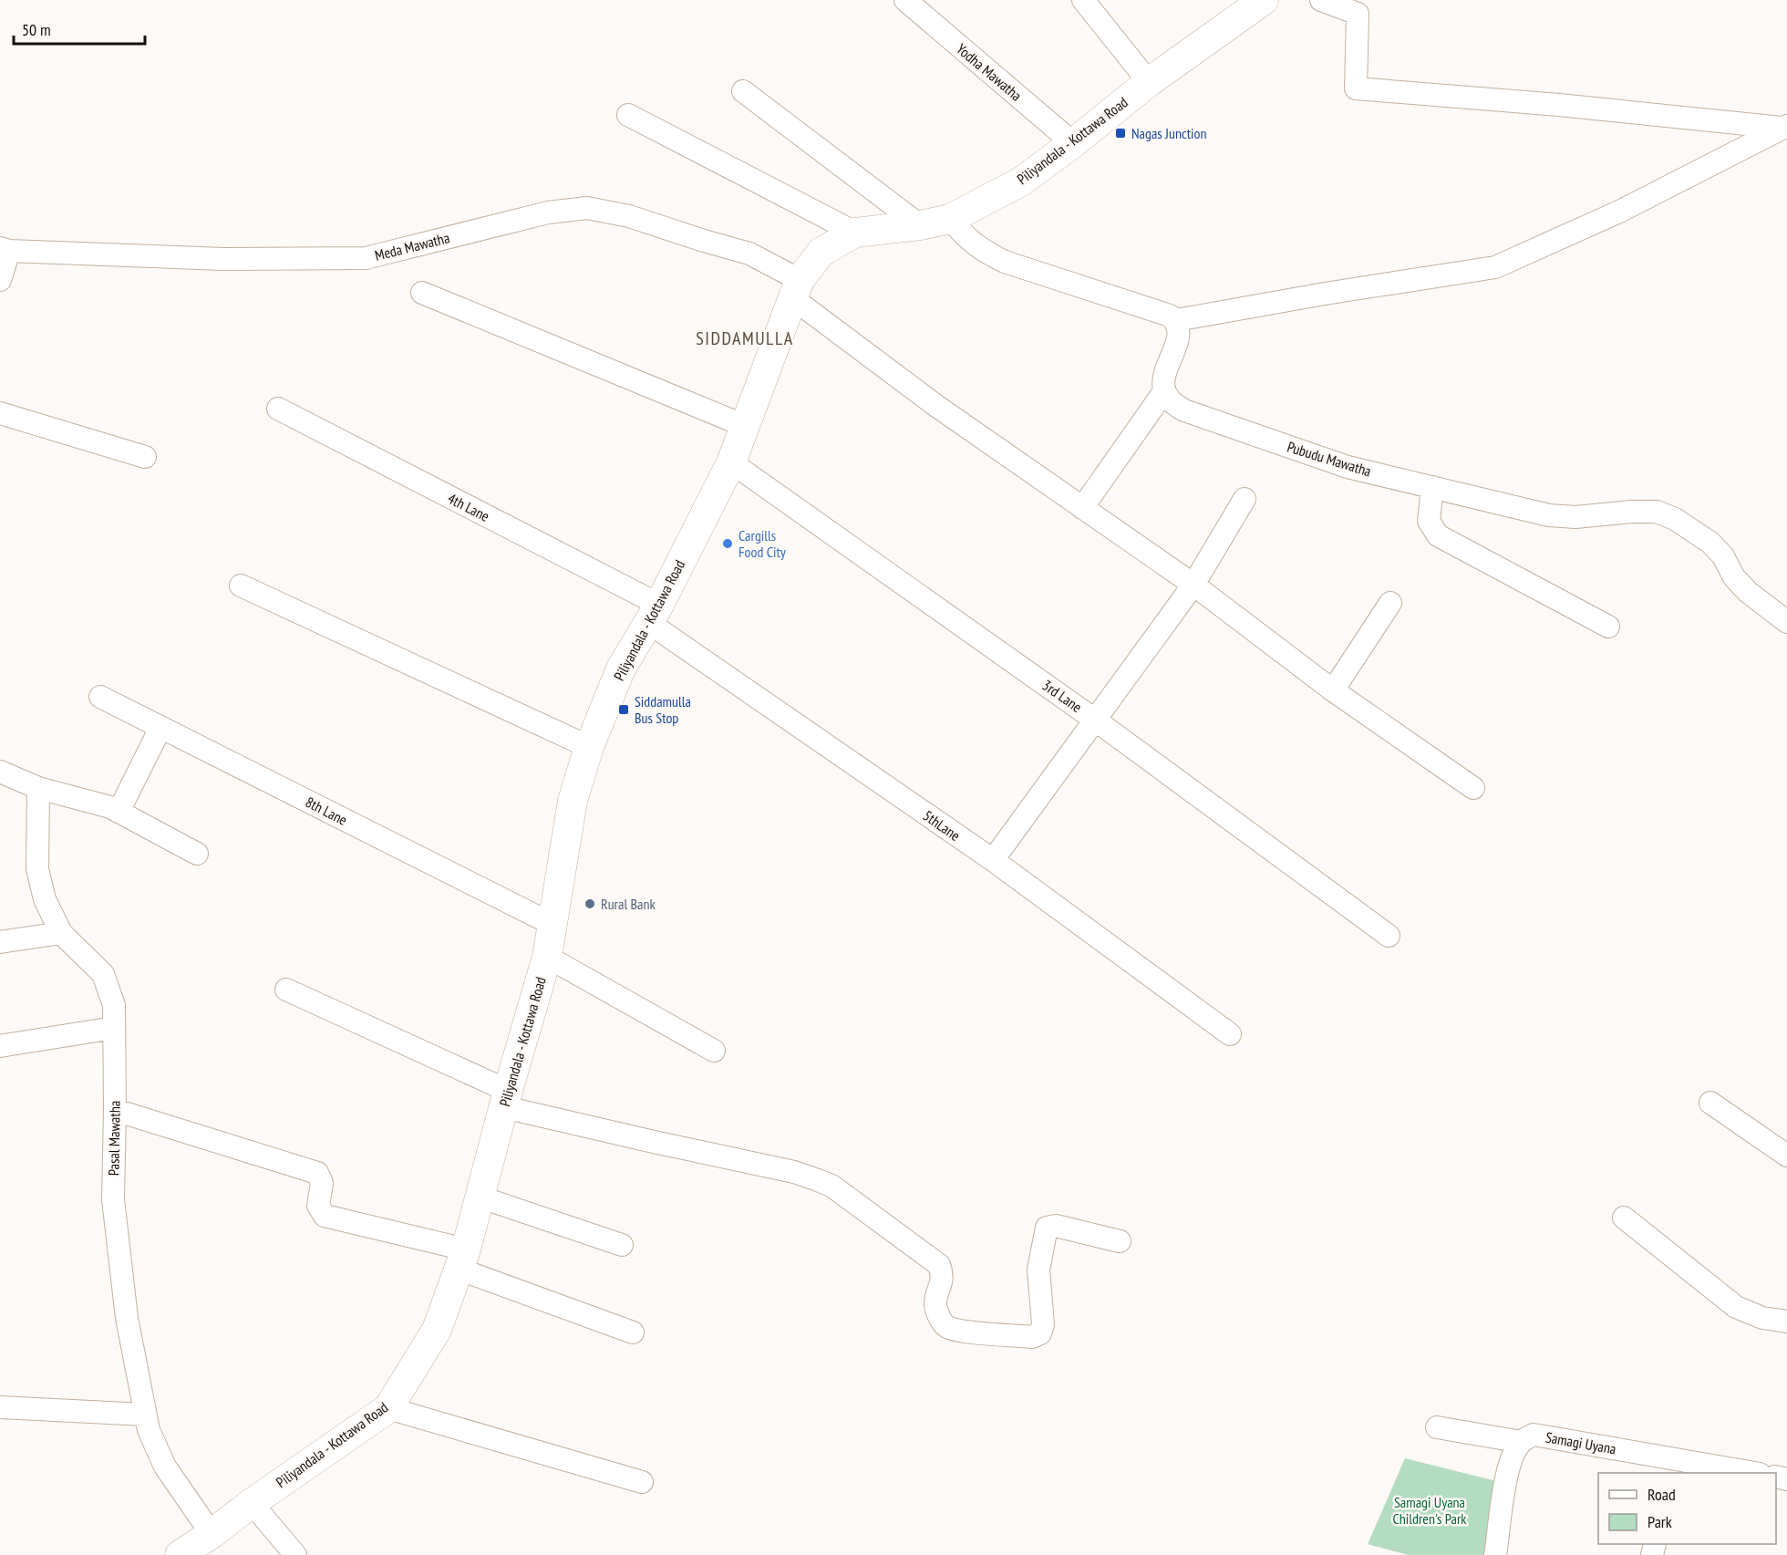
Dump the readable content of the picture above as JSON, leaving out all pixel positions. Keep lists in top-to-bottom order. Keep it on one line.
{"streets":{"main road":["Piliyandala - Kottawa Road"],"street":["Yodha Mawatha","Meda Mawatha","Pubudu Mawatha","4th Lane","3rd Lane","8th Lane","5thLane","Pasal Mawatha","Samagi Uyana"]},"crossings":[["Yodha Mawatha","Piliyandala - Kottawa Road"],["Piliyandala - Kottawa Road","Meda Mawatha"],["Piliyandala - Kottawa Road","4th Lane"],["Piliyandala - Kottawa Road","3rd Lane"],["Piliyandala - Kottawa Road","8th Lane"],["Piliyandala - Kottawa Road","5thLane"],["Piliyandala - Kottawa Road","Pasal Mawatha"],["4th Lane","5thLane"]],"districts":["SIDDAMULLA"],"parks":["Samagi Uyana Children's Park"],"places":{"transit":["Nagas Junction","Siddamulla Bus Stop"],"other":["Cargills Food City","Rural Bank"]},"legend":["Road","Park"],"scale_bar":"50 m"}
